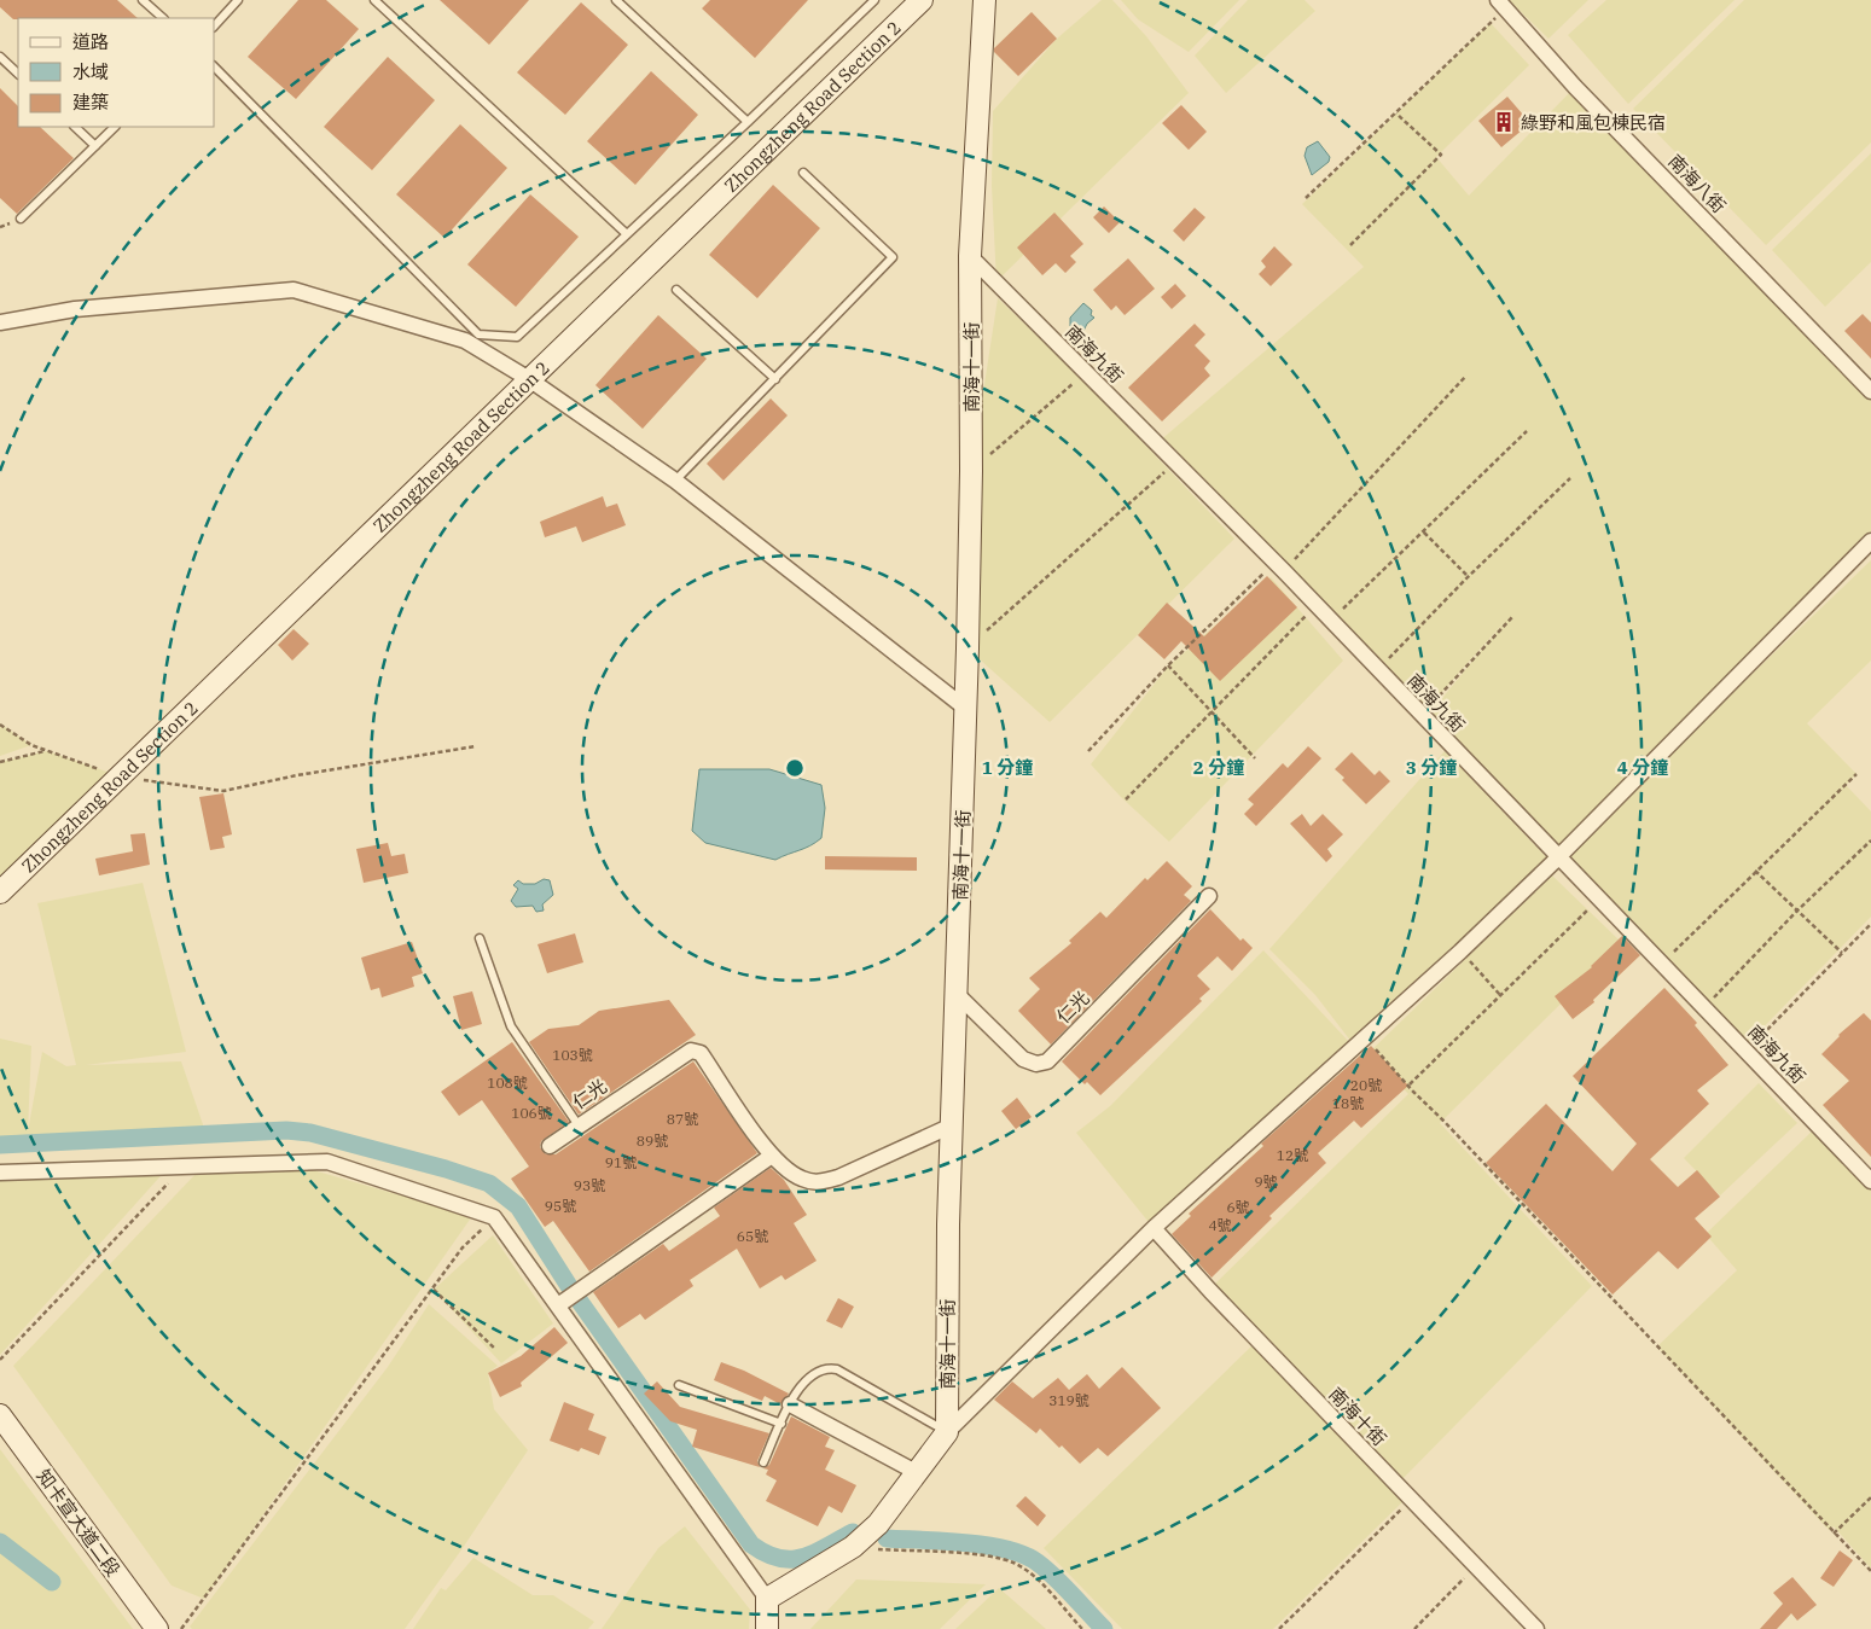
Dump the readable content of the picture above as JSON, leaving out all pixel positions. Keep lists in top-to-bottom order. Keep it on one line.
{"streets":{"street":["Zhongzheng Road Section 2","南海八街","南海九街","南海十一街","仁光","南海十街","知卡宣大道二段"]},"crossings":[["南海九街","南海十一街"],["南海十一街","仁光"]],"places":{"building":["綠野和風包棟民宿"]},"house_numbers":["103號","108號","20號","18號","106號","87號","89號","12號","91號","9號","93號","95號","6號","4號","65號","319號"],"legend":["道路","水域","建築"],"rings":["1 分鐘","2 分鐘","3 分鐘","4 分鐘"]}
